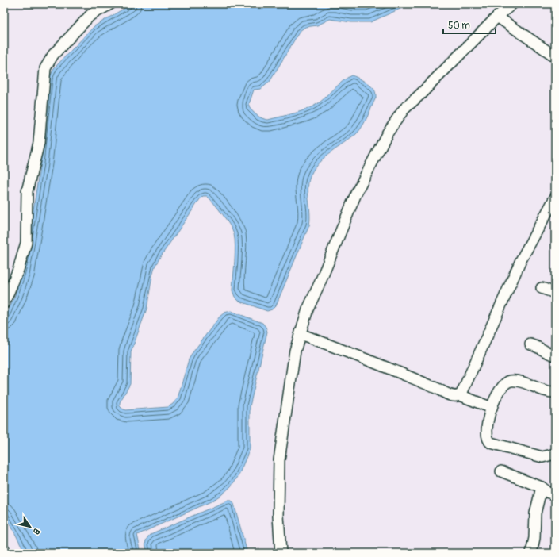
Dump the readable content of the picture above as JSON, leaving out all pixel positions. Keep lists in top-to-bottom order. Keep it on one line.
{"scale_bar":"50 m","north":"bottom right"}
